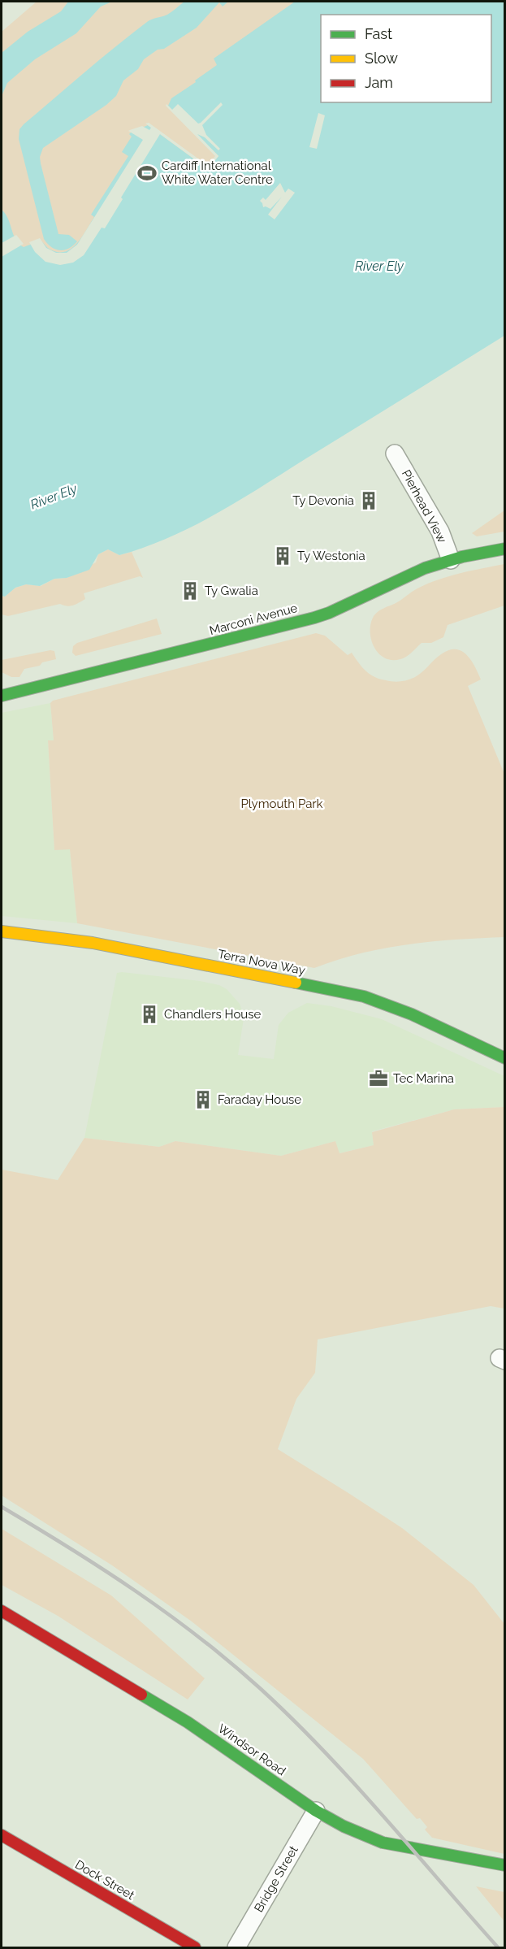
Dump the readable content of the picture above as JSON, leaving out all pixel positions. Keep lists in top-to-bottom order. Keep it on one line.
{"streets":{"street":["Pierhead View","Marconi Avenue","Terra Nova Way","Windsor Road","Bridge Street","Dock Street"]},"crossings":[["Pierhead View","Marconi Avenue"],["Windsor Road","Bridge Street"]],"water":["River Ely"],"parks":["Plymouth Park"],"places":{"sports":["Cardiff International White Water Centre"],"building":["Ty Devonia","Ty Westonia","Ty Gwalia","Chandlers House","Faraday House"],"office":["Tec Marina"]},"legend":["Fast","Slow","Jam"]}
